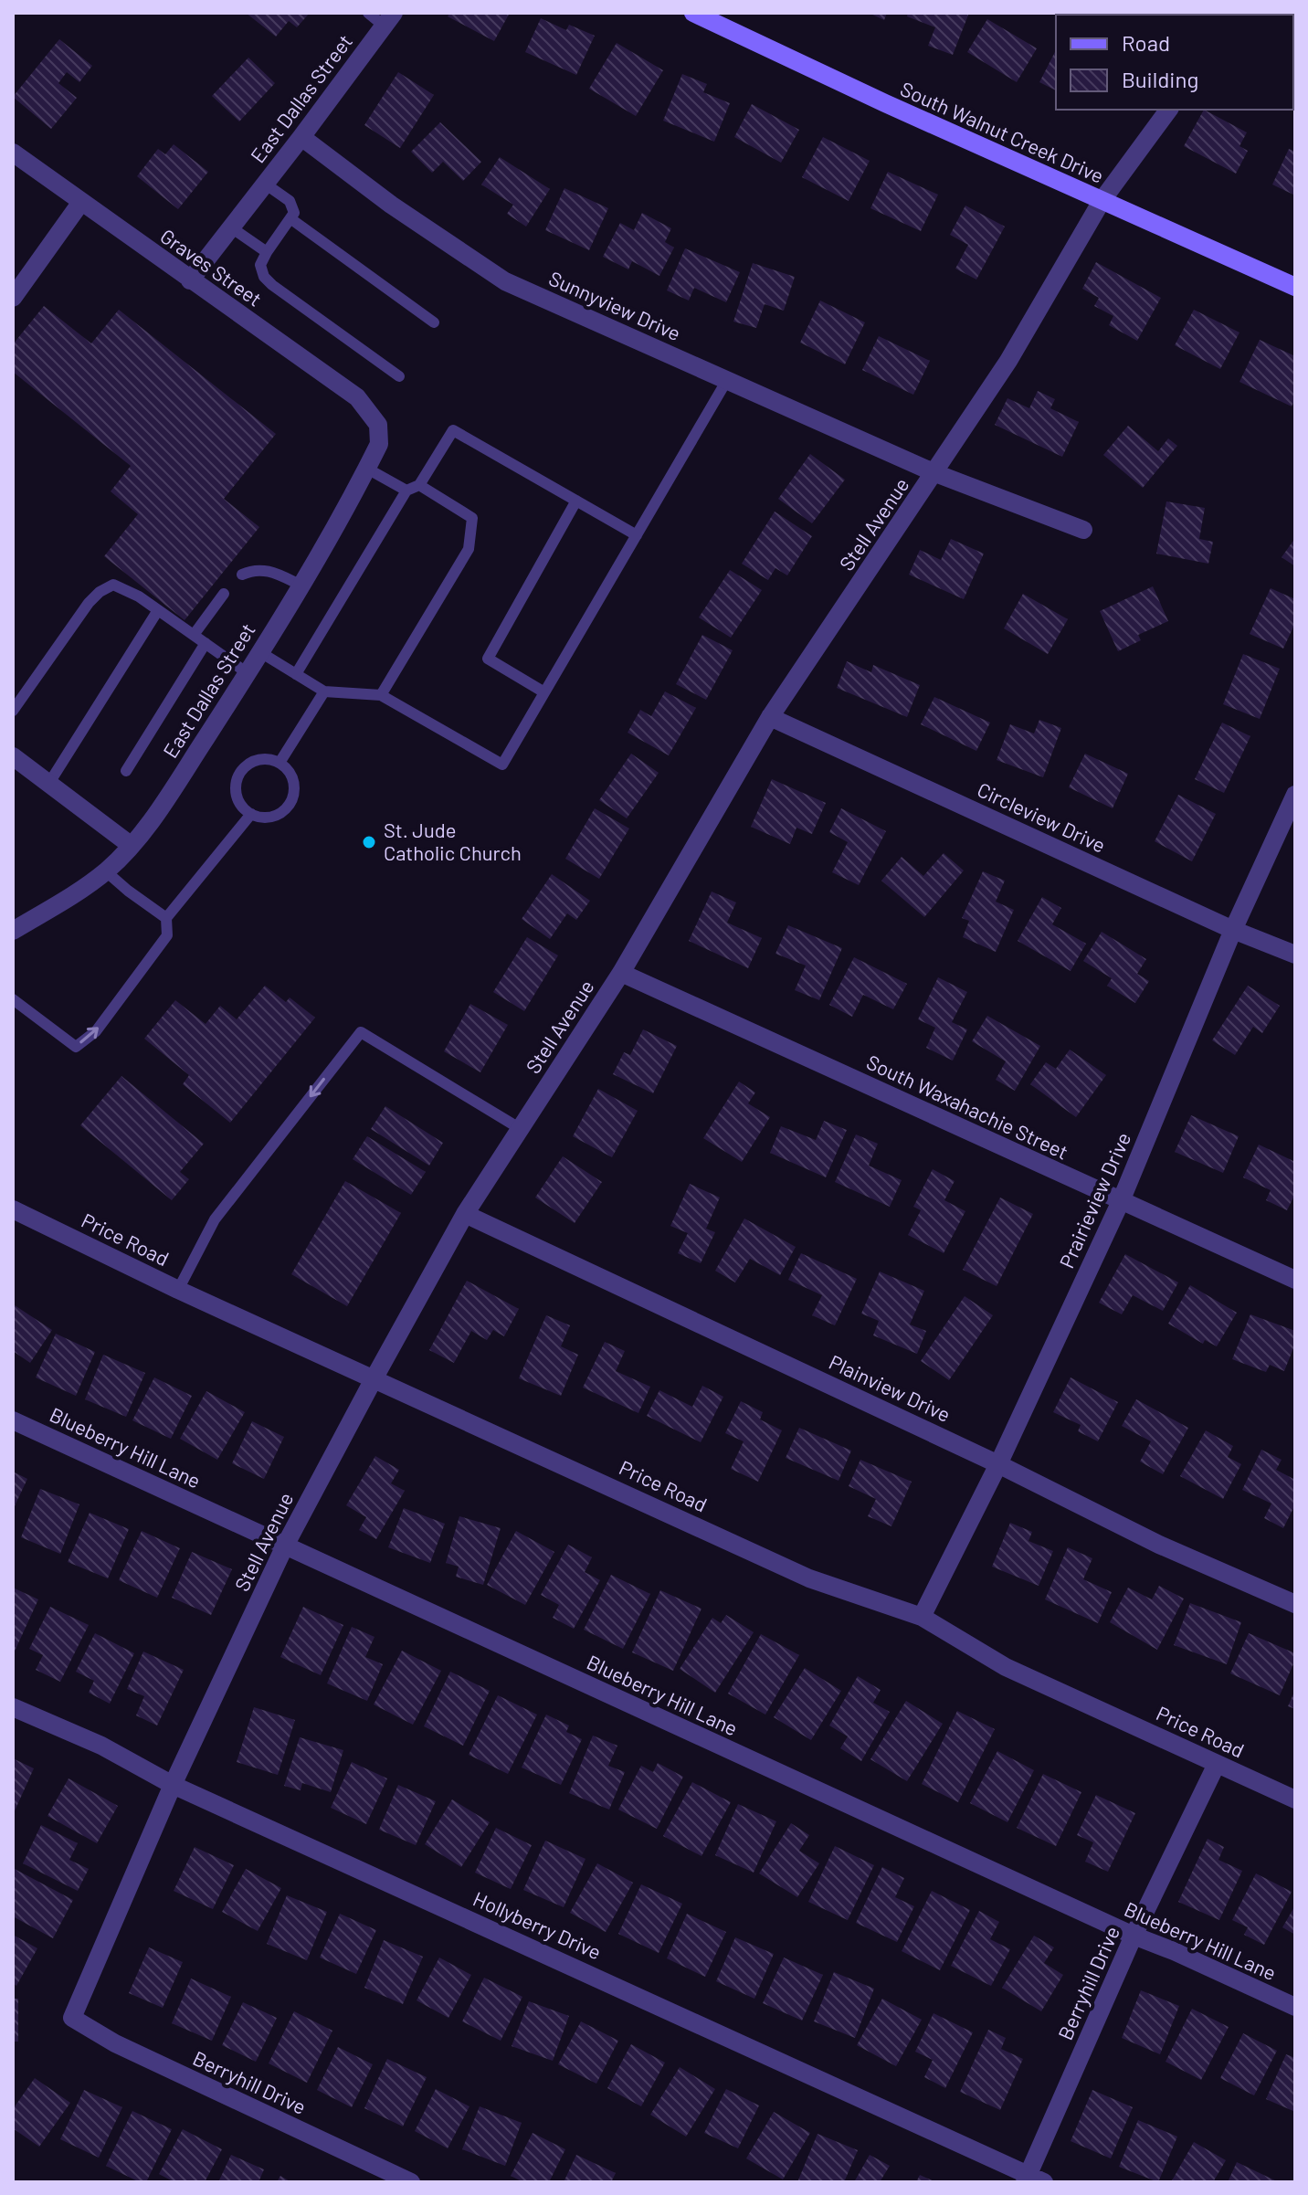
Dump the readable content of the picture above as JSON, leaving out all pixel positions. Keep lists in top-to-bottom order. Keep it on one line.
{"streets":{"street":["East Dallas Street","South Walnut Creek Drive","Graves Street","Sunnyview Drive","Stell Avenue","Circleview Drive","South Waxahachie Street","Prairieview Drive","Price Road","Plainview Drive","Blueberry Hill Lane","Hollyberry Drive","Berryhill Drive"]},"crossings":[["East Dallas Street","Graves Street"],["East Dallas Street","Sunnyview Drive"],["South Walnut Creek Drive","Stell Avenue"],["Sunnyview Drive","Stell Avenue"],["Stell Avenue","Circleview Drive"],["Stell Avenue","South Waxahachie Street"],["Stell Avenue","Price Road"],["Stell Avenue","Plainview Drive"],["Stell Avenue","Blueberry Hill Lane"],["Stell Avenue","Hollyberry Drive"],["Stell Avenue","Berryhill Drive"],["Circleview Drive","Prairieview Drive"],["South Waxahachie Street","Prairieview Drive"],["Prairieview Drive","Price Road"],["Prairieview Drive","Plainview Drive"],["Price Road","Berryhill Drive"],["Blueberry Hill Lane","Berryhill Drive"],["Hollyberry Drive","Berryhill Drive"]],"places":["St. Jude Catholic Church"],"legend":["Road","Building"]}
